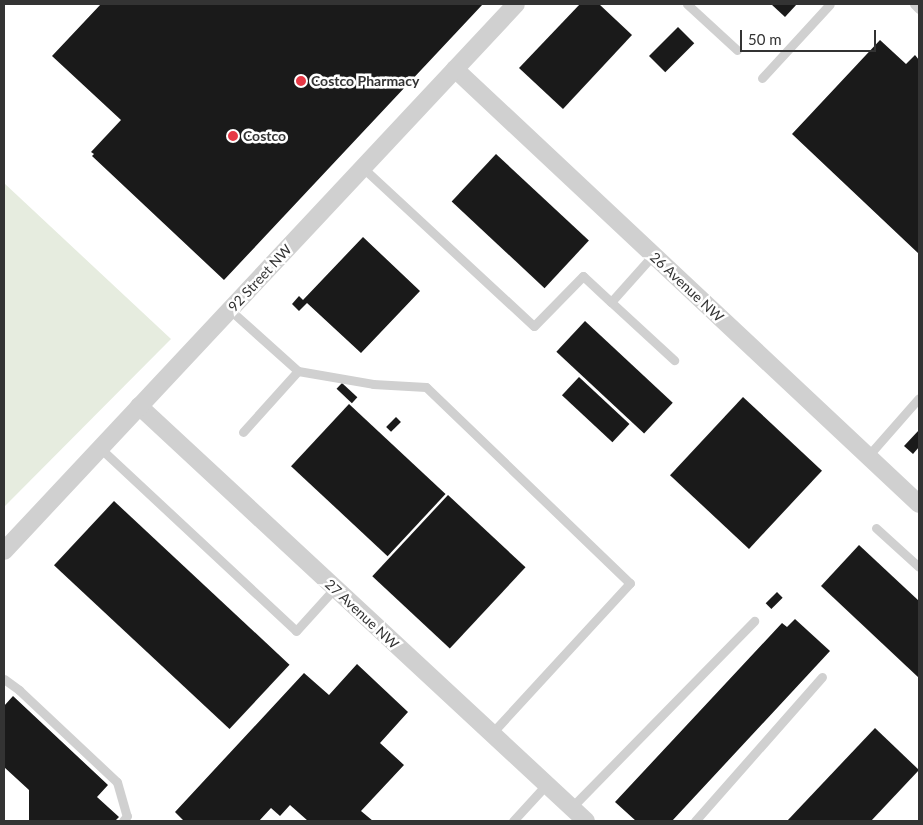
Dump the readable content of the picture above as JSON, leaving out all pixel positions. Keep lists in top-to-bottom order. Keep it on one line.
{"streets":{"street":["92 Street NW","26 Avenue NW","27 Avenue NW"]},"crossings":[["92 Street NW","26 Avenue NW"],["92 Street NW","27 Avenue NW"]],"places":["Costco Pharmacy","Costco"],"scale_bar":"50 m"}
